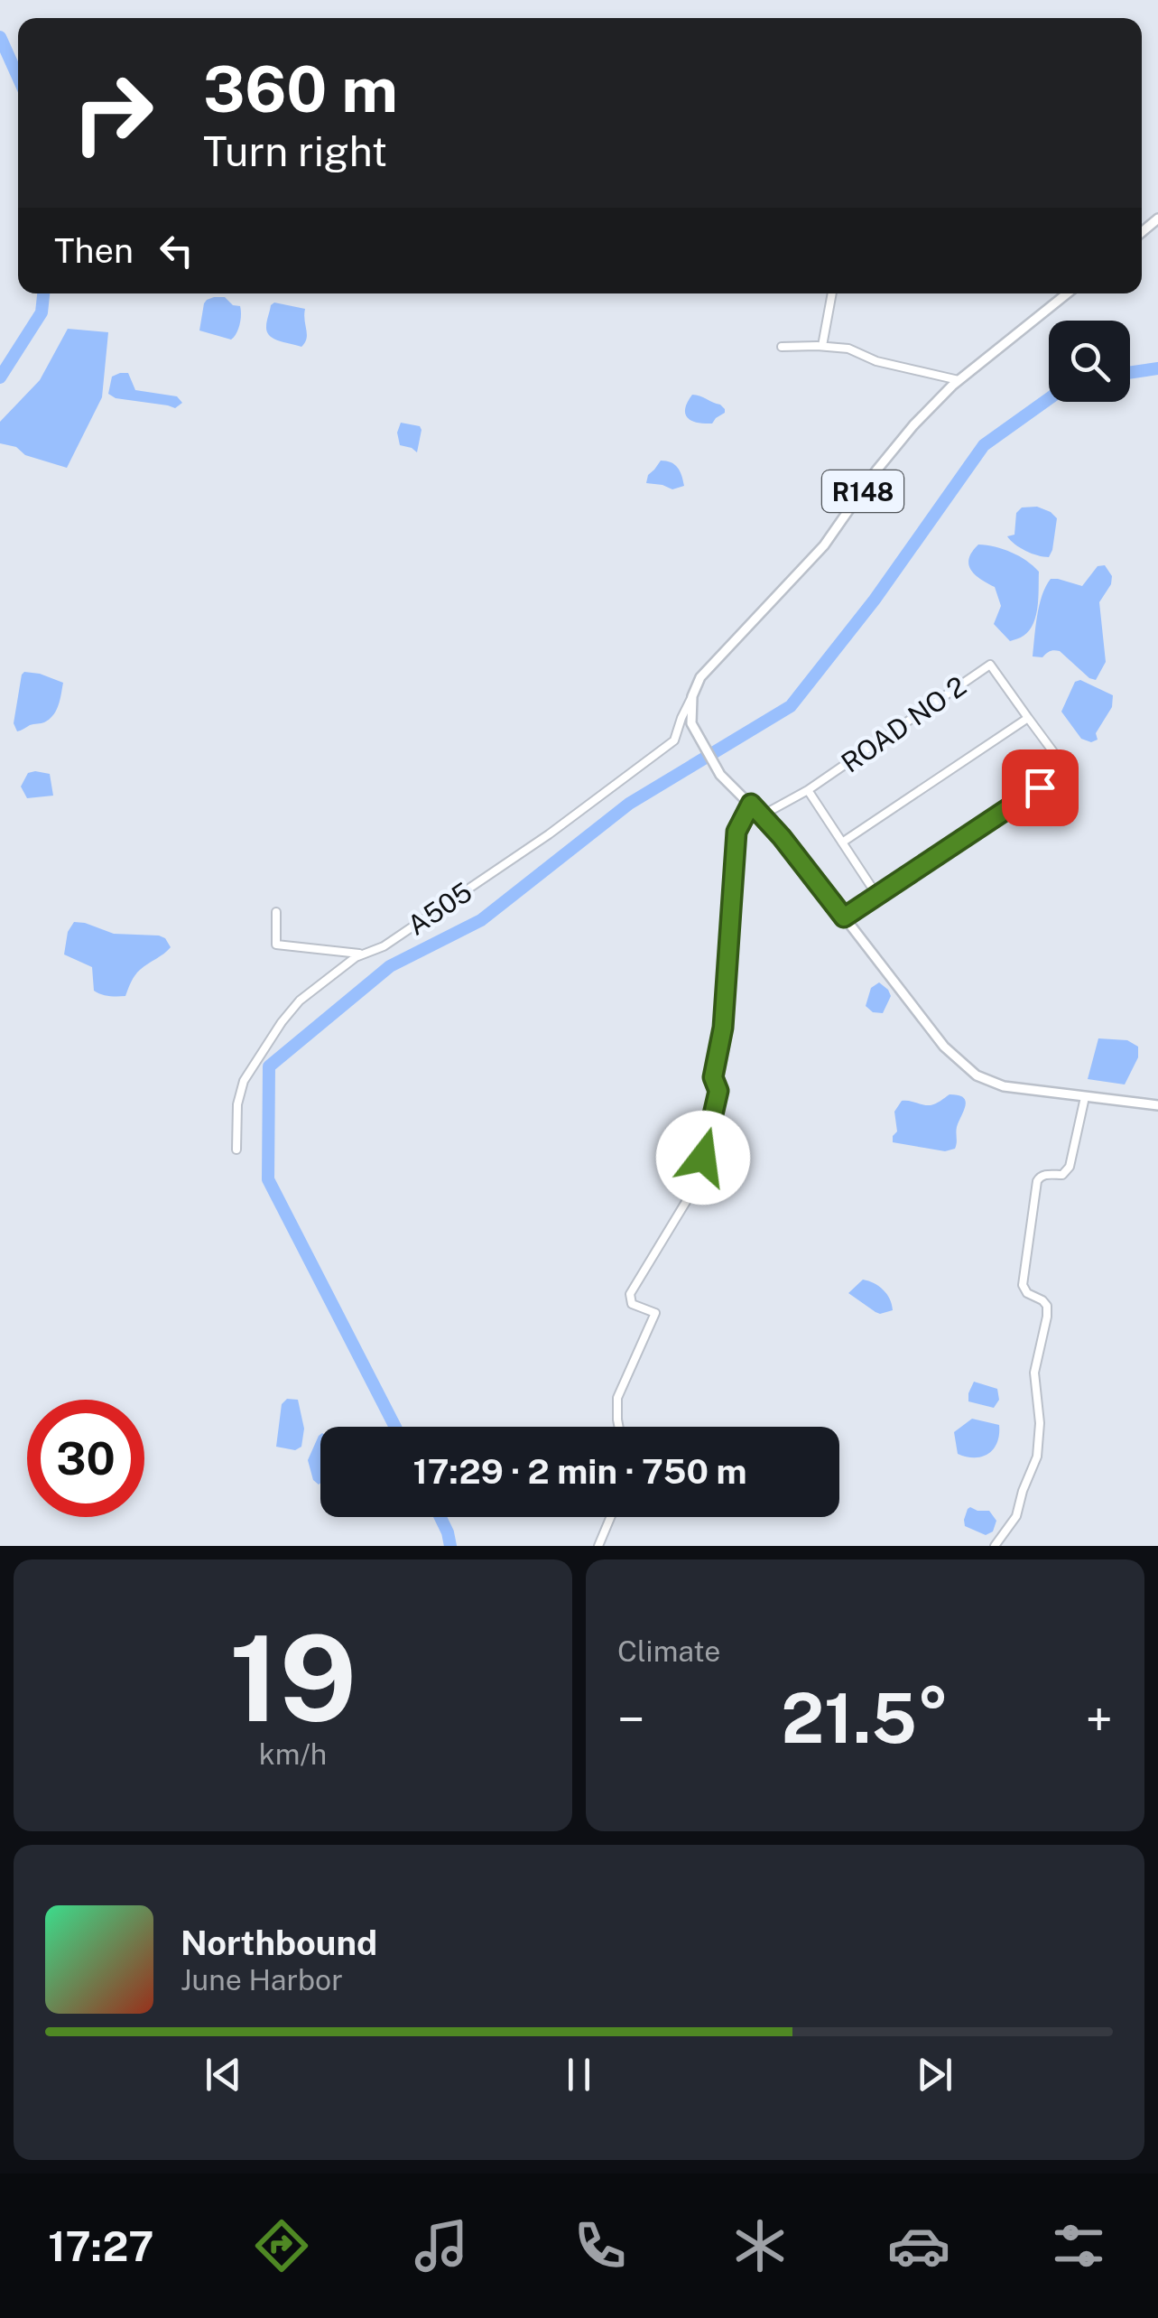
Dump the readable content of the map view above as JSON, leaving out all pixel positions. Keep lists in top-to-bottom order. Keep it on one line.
{"streets":{"main road":["R148"],"street":["ROAD NO 2","A505"]},"crossings":[["R148","A505"]],"page":{"turn":["360 m","Turn right"],"then":"Then","limit":"30","trip":"17:29 · 2 min · 750 m","tile":[["19","km/h"],"Climate"],"heat":["−","21.5°","+"],"song":["Northbound","June Harbor"],"tabs":"17:27"}}
